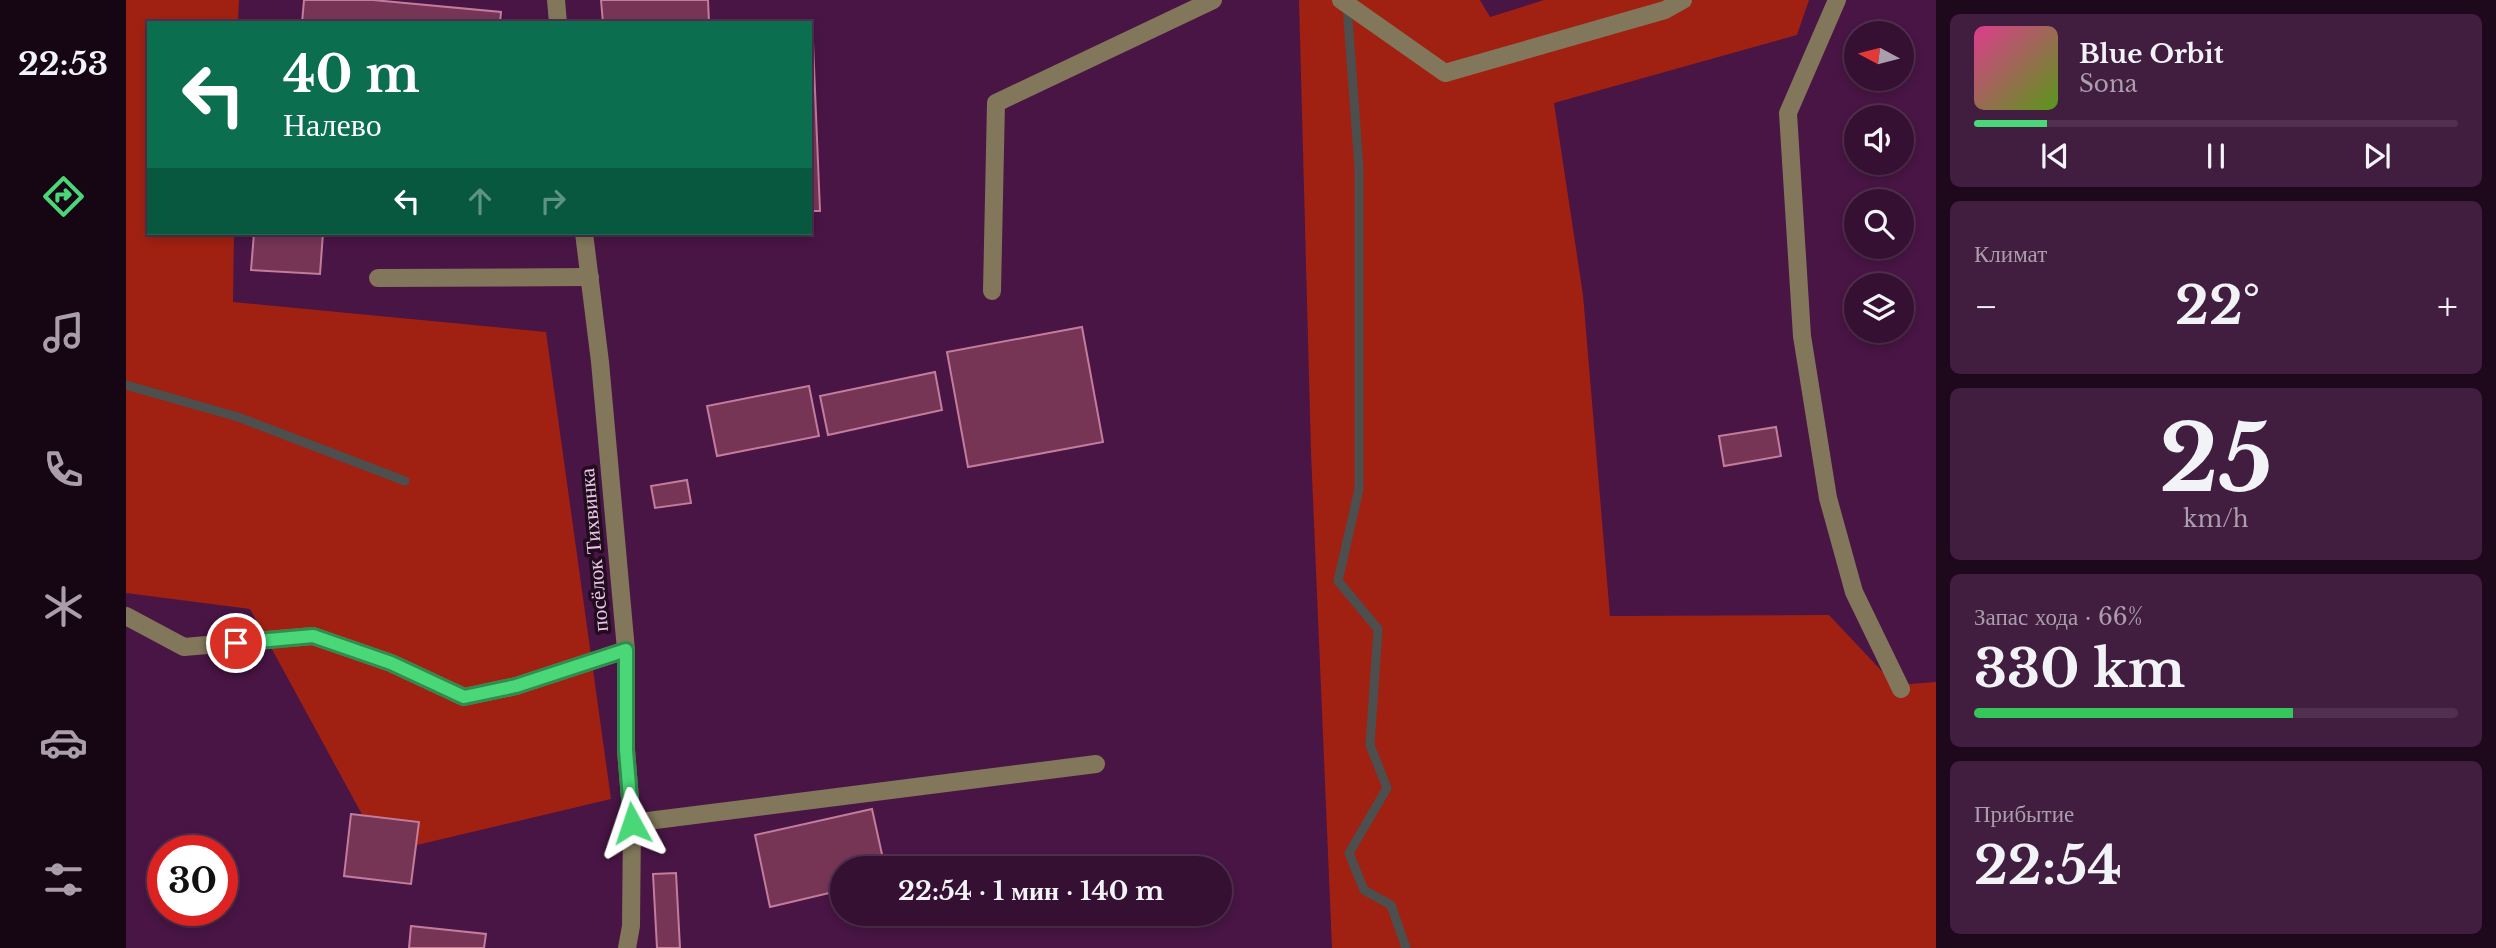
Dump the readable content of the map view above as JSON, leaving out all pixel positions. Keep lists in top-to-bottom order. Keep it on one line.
{"streets":{"street":["посёлок Тихвинка"]},"north":"left","page":{"tabs":"22:53","turn":["40 m","Налево"],"song":["Blue Orbit","Sona"],"tile":["Климат",["25","km/h"],["Запас хода · 66%","330 km"],["Прибытие","22:54"]],"heat":["−","22°","+"],"limit":"30","trip":"22:54 · 1 мин · 140 m"}}
